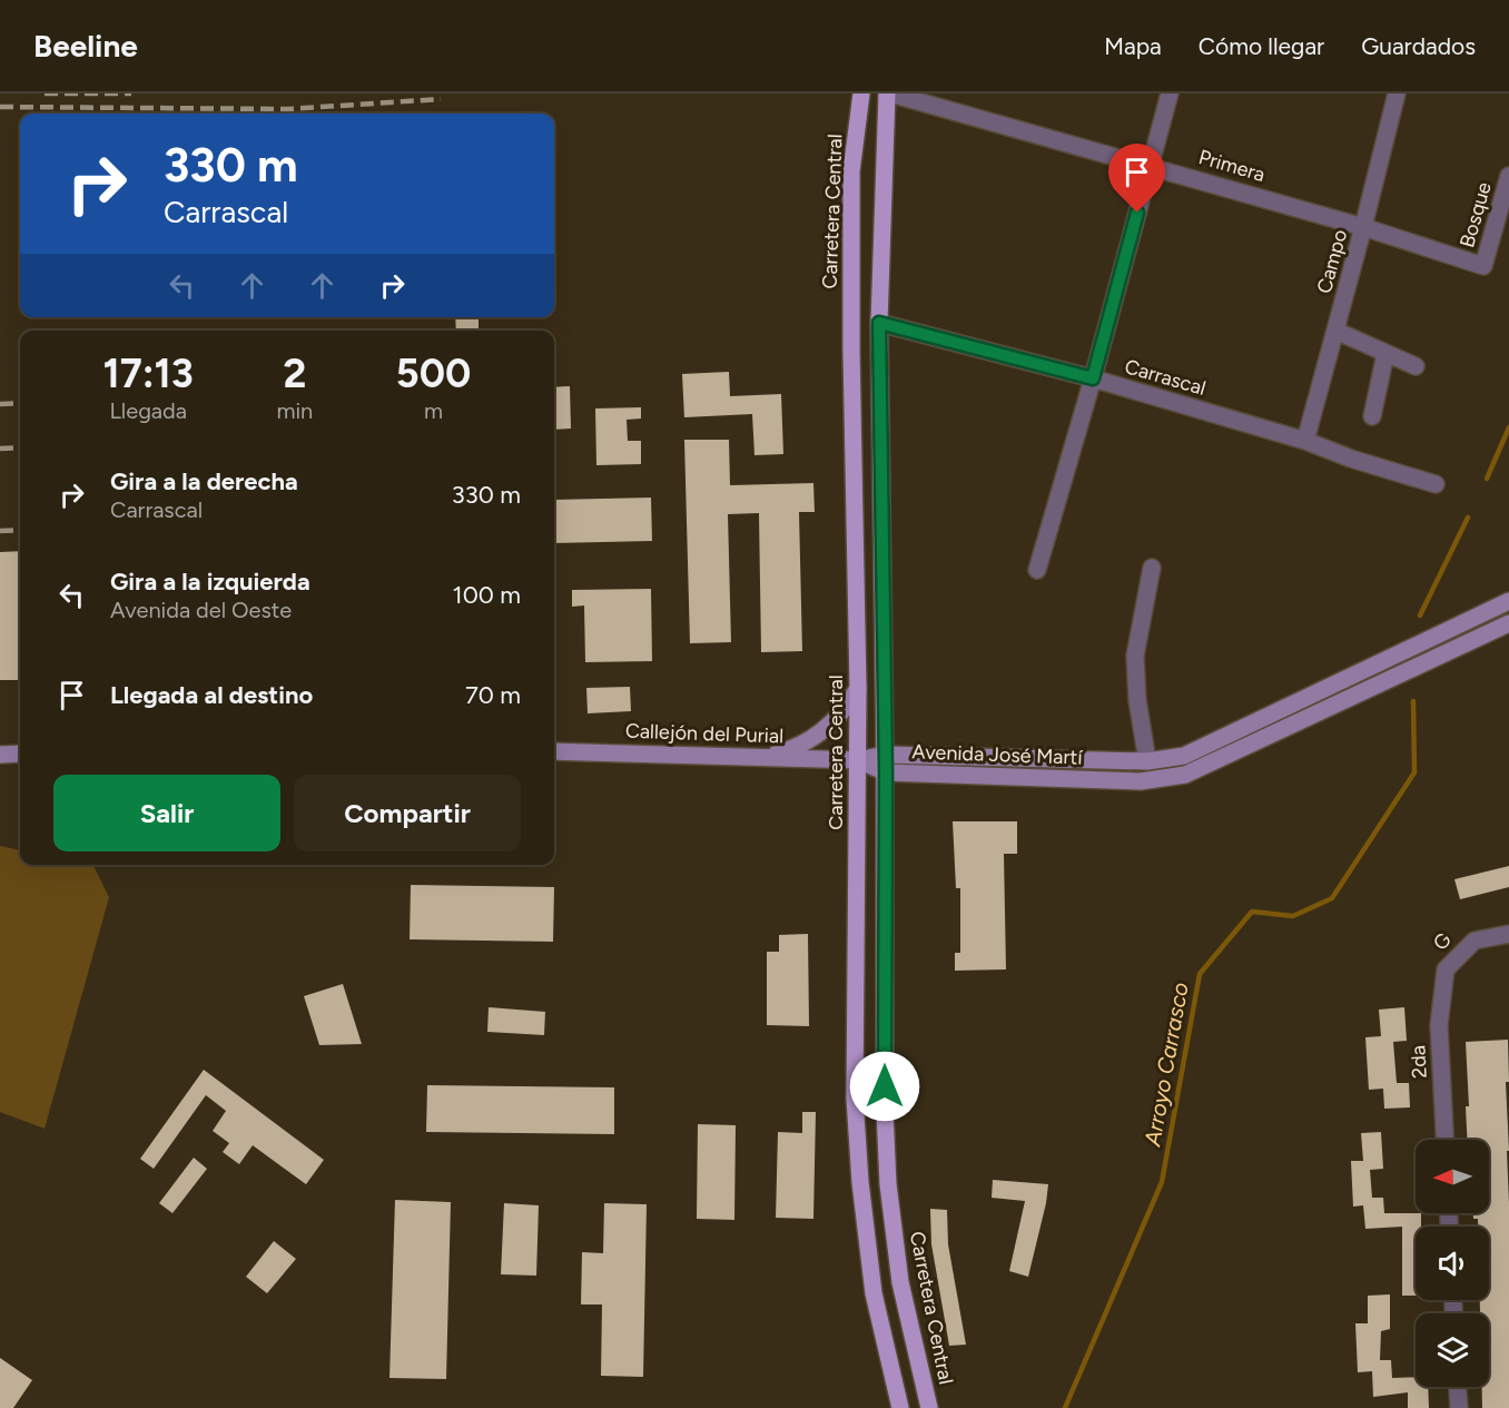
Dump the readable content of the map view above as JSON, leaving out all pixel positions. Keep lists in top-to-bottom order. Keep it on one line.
{"streets":{"main road":["Carretera Central","Callejón del Purial","Avenida José Martí"],"street":["Primera","Bosque","Campo","Carrascal","G","2da"]},"crossings":[["Primera","Carretera Central"],["Primera","Bosque"],["Primera","Campo"],["Carretera Central","Carrascal"],["Carretera Central","Callejón del Purial"],["Carretera Central","Avenida José Martí"],["Campo","Carrascal"],["Callejón del Purial","Avenida José Martí"],["G","2da"]],"water":["Arroyo Carrasco"],"north":"left","page":{"header":"Beeline","nav":["Mapa","Cómo llegar","Guardados"],"turn":["330 m","Carrascal"],"eta":["17:13","Llegada","2","min","500","m"],"list":[{"name":"Gira a la derecha","note":"Carrascal","value":"330 m"},{"name":"Gira a la izquierda","note":"Avenida del Oeste","value":"100 m"},{"name":"Llegada al destino","value":"70 m"}],"buttons":["Salir","Compartir"]}}
